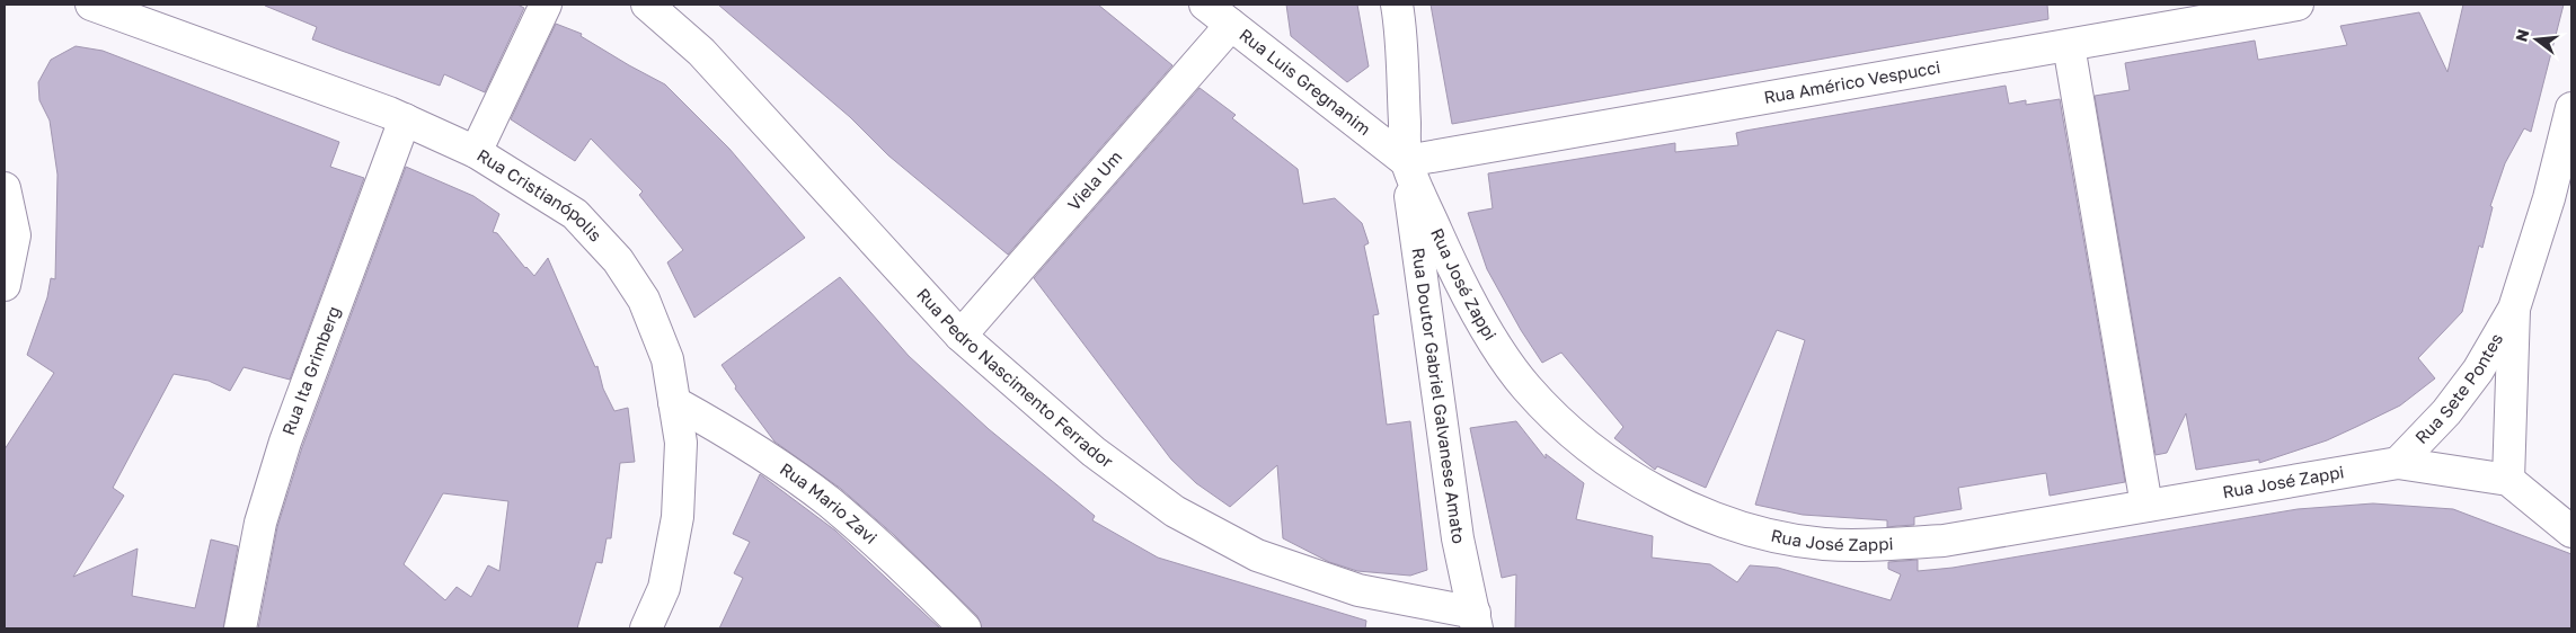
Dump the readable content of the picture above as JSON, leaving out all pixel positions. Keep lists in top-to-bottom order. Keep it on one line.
{"streets":{"street":["Rua Luis Gregnanim","Rua Américo Vespucci","Viela Um","Rua Cristianópolis","Rua José Zappi","Rua Ita Grimberg","Rua Pedro Nascimento Ferrador","Rua Sete Pontes","Rua Doutor Gabriel Galvanese Amato","Rua Mario Zavi"]},"crossings":[["Rua Luis Gregnanim","Rua Américo Vespucci"],["Rua Luis Gregnanim","Viela Um"],["Rua Luis Gregnanim","Rua José Zappi"],["Rua Luis Gregnanim","Rua Doutor Gabriel Galvanese Amato"],["Rua Américo Vespucci","Rua José Zappi"],["Rua Américo Vespucci","Rua Doutor Gabriel Galvanese Amato"],["Viela Um","Rua Pedro Nascimento Ferrador"],["Rua Cristianópolis","Rua Ita Grimberg"],["Rua Cristianópolis","Rua Mario Zavi"],["Rua José Zappi","Rua Sete Pontes"],["Rua José Zappi","Rua Doutor Gabriel Galvanese Amato"],["Rua Pedro Nascimento Ferrador","Rua Doutor Gabriel Galvanese Amato"]],"north":"left"}
